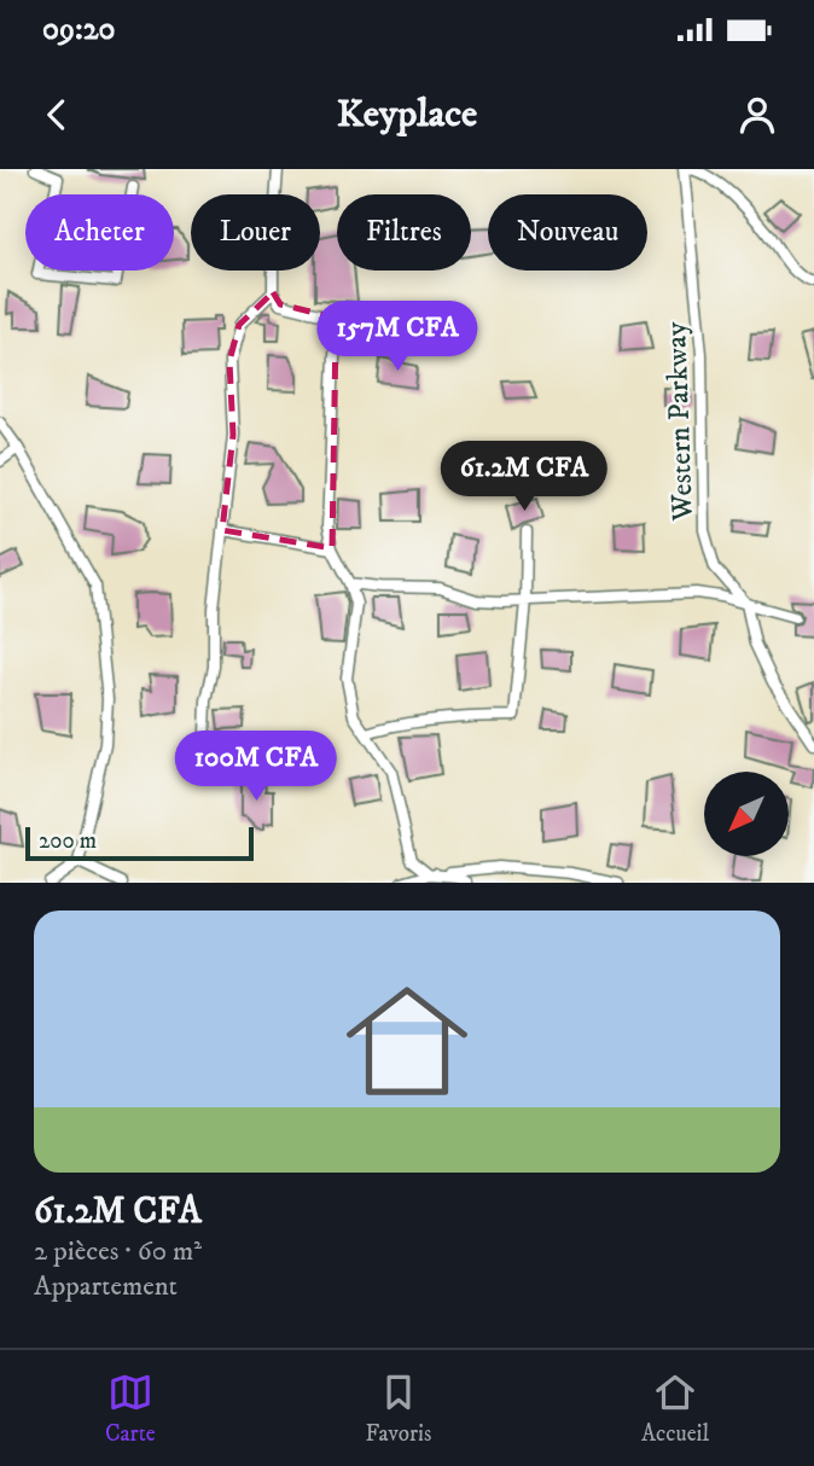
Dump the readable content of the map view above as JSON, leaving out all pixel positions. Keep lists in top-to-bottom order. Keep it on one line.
{"streets":{"street":["Western Parkway"]},"scale_bar":"200 m","north":"bottom left","page":{"status":"09:20","header":"Keyplace","chip":["Acheter","Louer","Filtres","Nouveau"],"price":["157M CFA","61.2M CFA","100M CFA"],"scale":"200 m","list":[{"name":"61.2M CFA","note":"2 pièces · 60 m² · Appartement"}],"tabs":["Carte","Favoris","Accueil"]}}
